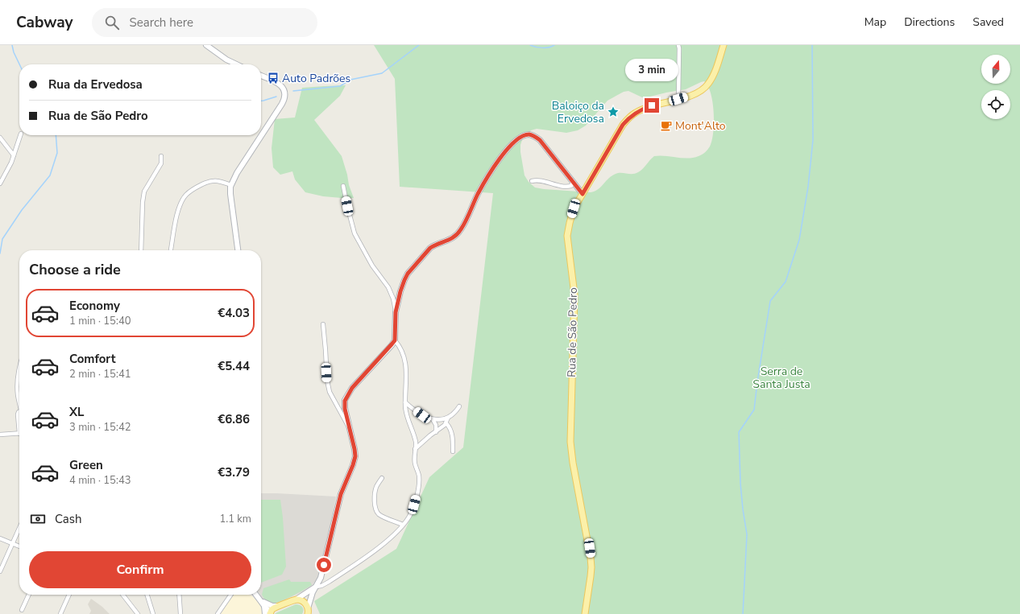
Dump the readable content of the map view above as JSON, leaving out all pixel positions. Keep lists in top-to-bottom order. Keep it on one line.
{"streets":{"main road":["Rua de São Pedro"]},"parks":["Serra de Santa Justa"],"places":{"bus stop":["Auto Padrões"],"place":["Baloiço da Ervedosa"],"cafe":["Mont'Alto"]},"north":"top","page":{"header":"Cabway","search":"Search here","nav":["Map","Directions","Saved"],"bubble":"3 min","banner":["Rua da Ervedosa","Rua de São Pedro"],"heading":"Choose a ride","list":[{"name":"Economy","note":"1 min · 15:40","value":"€4.03"},{"name":"Comfort","note":"2 min · 15:41","value":"€5.44"},{"name":"XL","note":"3 min · 15:42","value":"€6.86"},{"name":"Green","note":"4 min · 15:43","value":"€3.79"}],"pay":["Cash","1.1 km"],"buttons":"Confirm"}}
